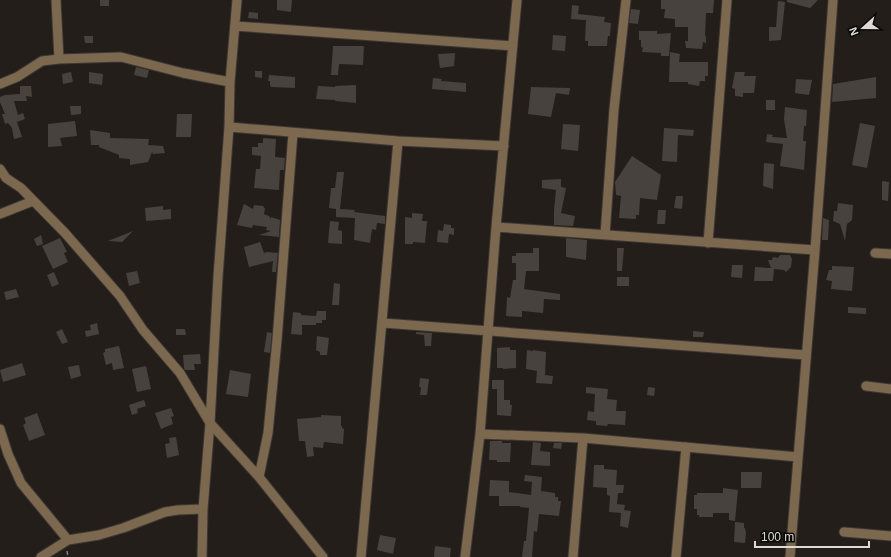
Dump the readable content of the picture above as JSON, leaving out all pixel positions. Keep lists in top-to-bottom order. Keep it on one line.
{"scale_bar":"100 m","north":"left"}
